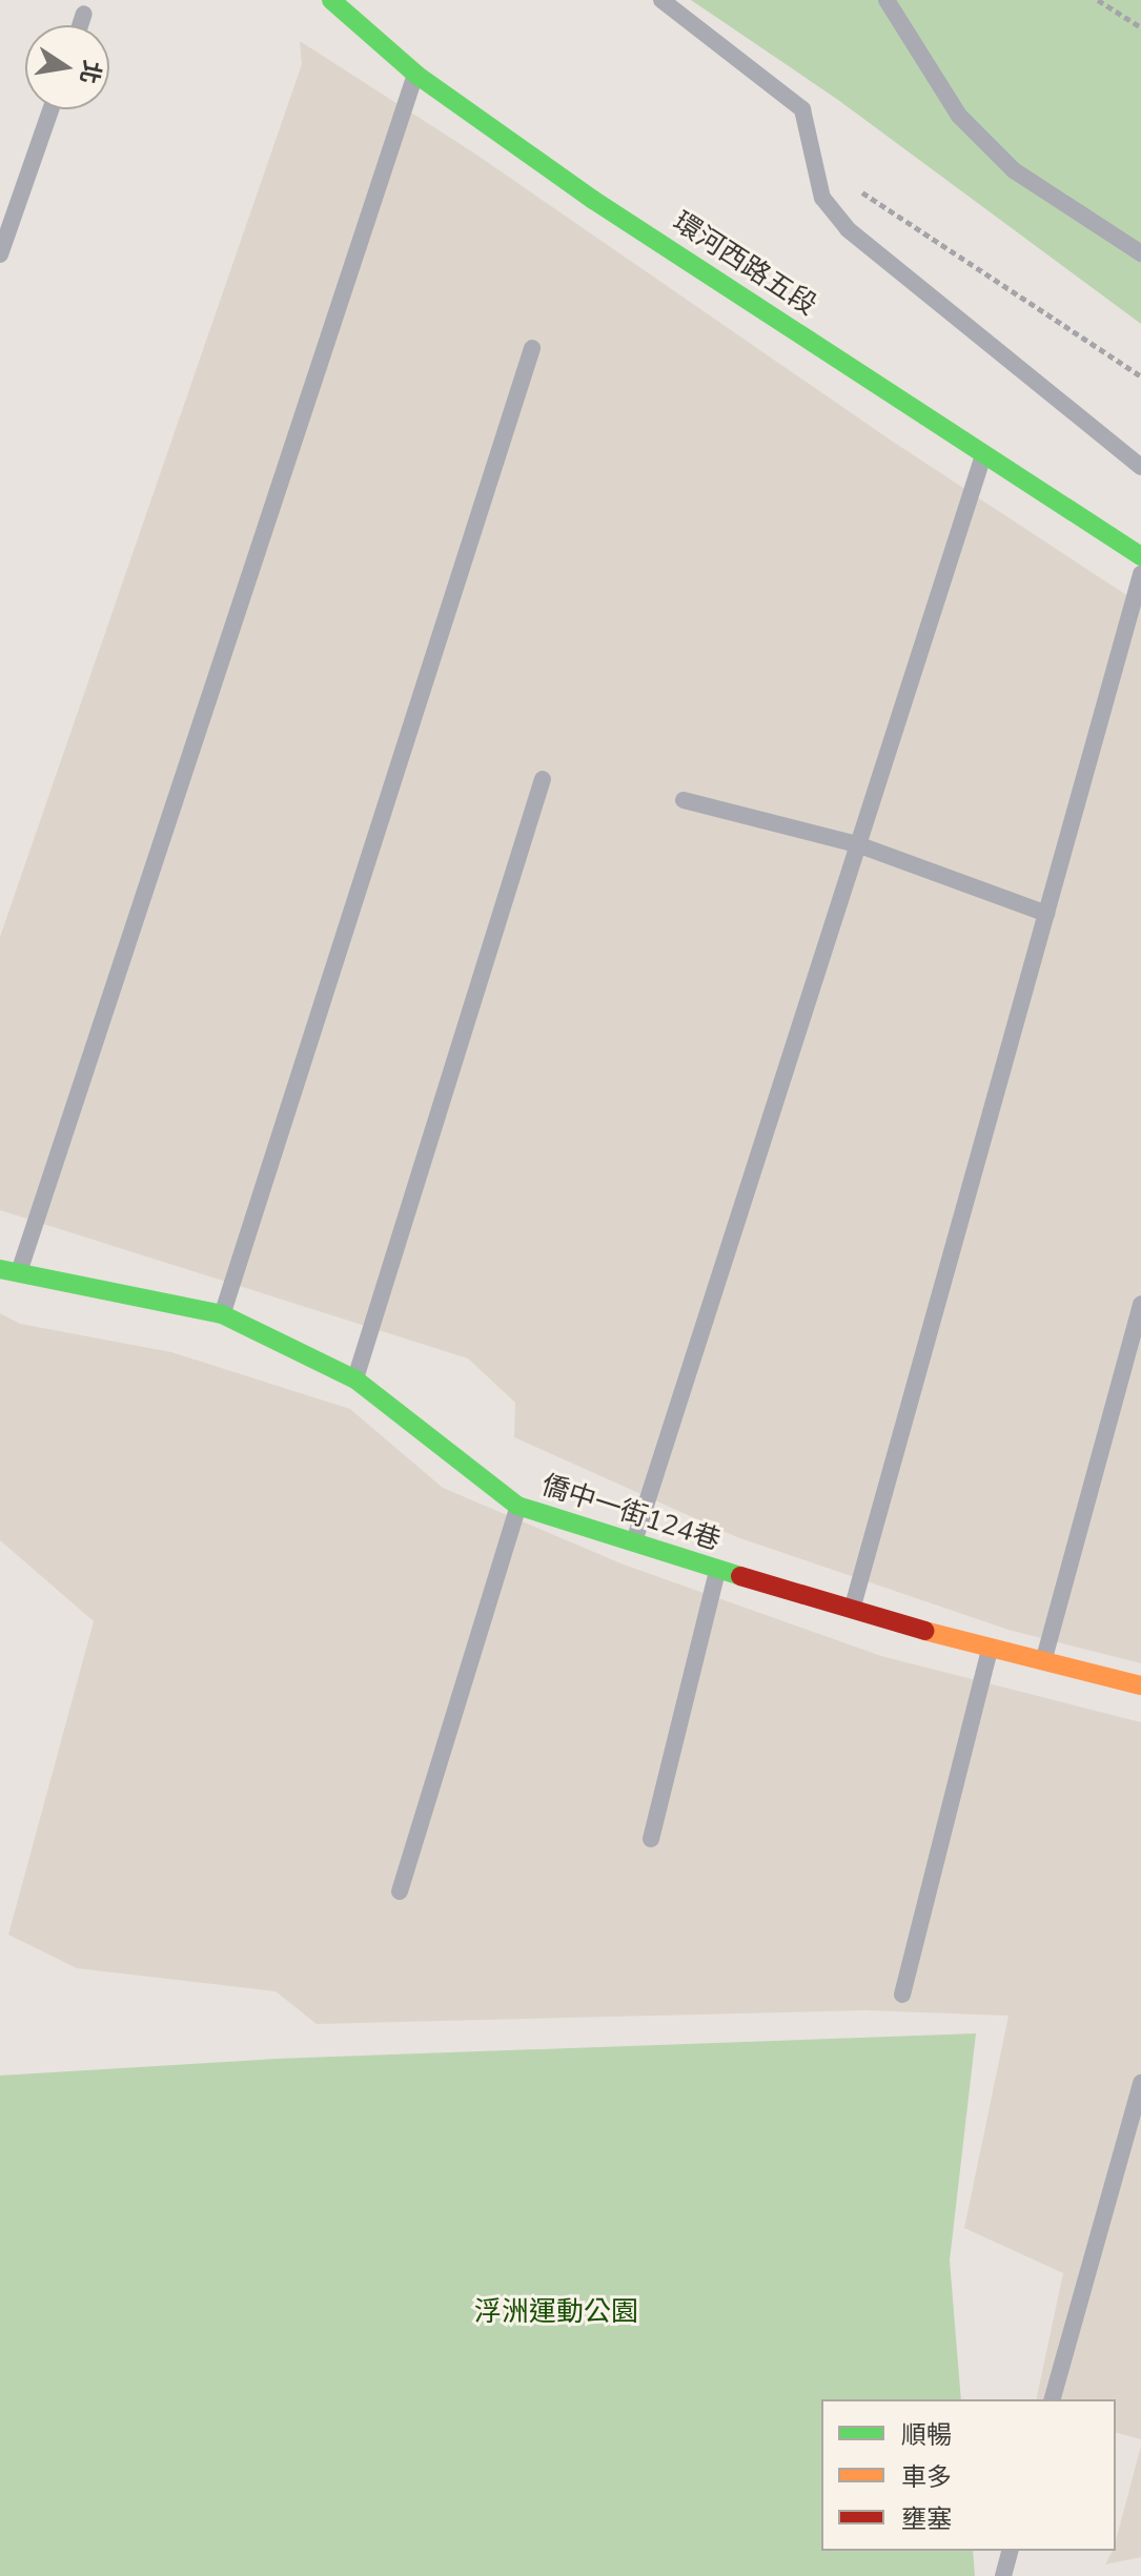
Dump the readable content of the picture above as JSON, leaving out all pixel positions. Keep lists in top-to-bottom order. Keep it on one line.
{"streets":{"street":["環河西路五段","僑中一街124巷"]},"parks":["浮洲運動公園"],"legend":["順暢","車多","壅塞"],"north":"right"}
